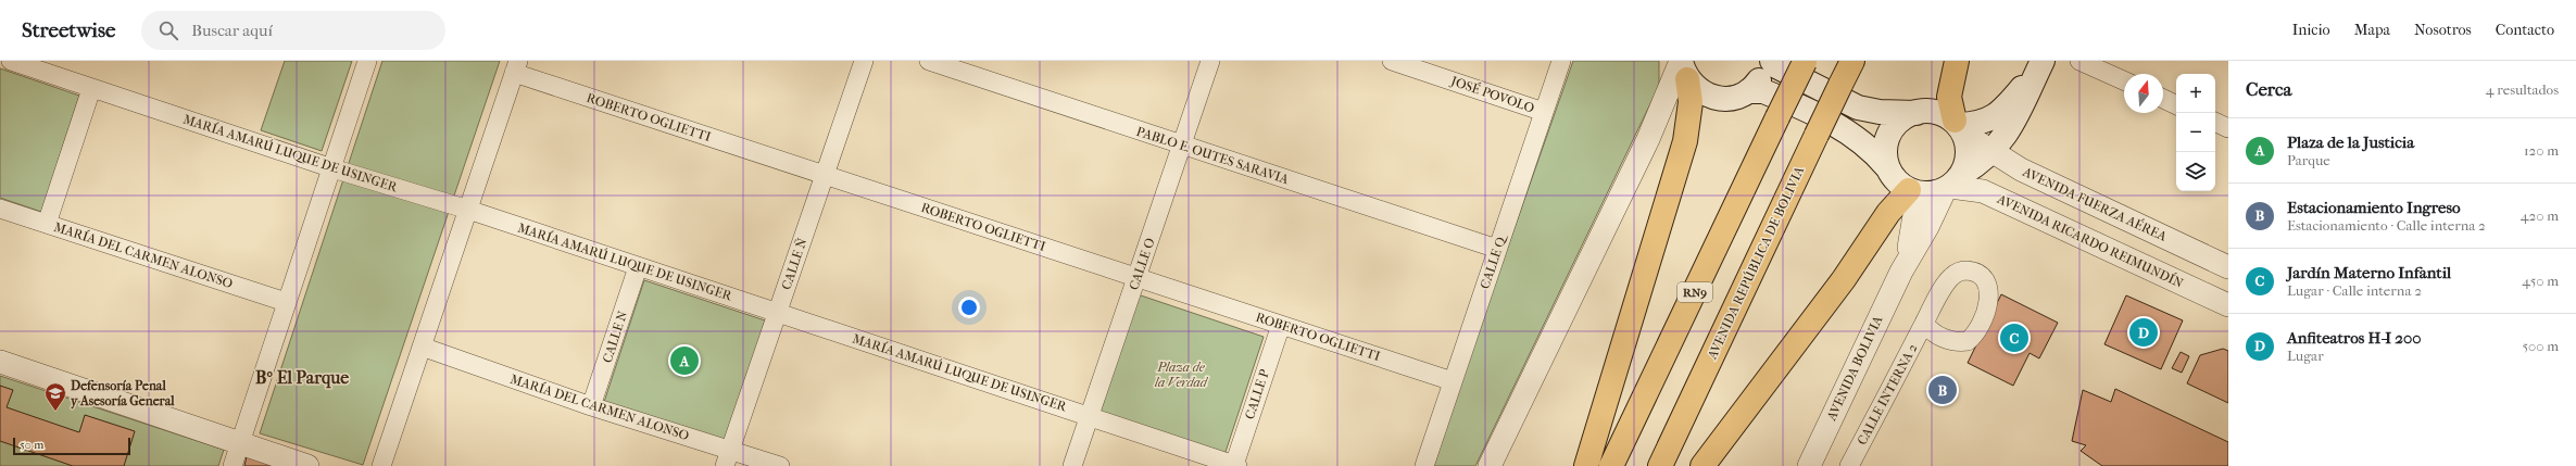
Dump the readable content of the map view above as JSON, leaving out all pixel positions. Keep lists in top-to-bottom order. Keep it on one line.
{"streets":{"main road":["AVENIDA REPÚBLICA DE BOLIVIA","RN9"],"street":["JOSÉ POVOLO","ROBERTO OGLIETTI","MARÍA AMARÚ LUQUE DE USINGER","PABLO E. OUTES SARAVIA","AVENIDA FUERZA AÉREA","AVENIDA RICARDO REIMUNDÍN","MARÍA DEL CARMEN ALONSO","CALLE Q","CALLE Ñ","CALLE O","CALLE N","AVENIDA BOLIVIA","CALLE P","CALLE INTERNA 2"]},"crossings":[["JOSÉ POVOLO","CALLE Q"],["ROBERTO OGLIETTI","CALLE Q"],["ROBERTO OGLIETTI","CALLE Ñ"],["ROBERTO OGLIETTI","CALLE O"],["ROBERTO OGLIETTI","CALLE P"],["MARÍA AMARÚ LUQUE DE USINGER","CALLE Ñ"],["MARÍA AMARÚ LUQUE DE USINGER","CALLE O"],["MARÍA AMARÚ LUQUE DE USINGER","CALLE N"],["MARÍA AMARÚ LUQUE DE USINGER","CALLE P"],["PABLO E. OUTES SARAVIA","CALLE Q"],["PABLO E. OUTES SARAVIA","CALLE O"],["AVENIDA FUERZA AÉREA","AVENIDA RICARDO REIMUNDÍN"],["AVENIDA FUERZA AÉREA","AVENIDA BOLIVIA"],["AVENIDA RICARDO REIMUNDÍN","AVENIDA BOLIVIA"],["MARÍA DEL CARMEN ALONSO","CALLE Ñ"],["MARÍA DEL CARMEN ALONSO","CALLE N"]],"districts":["Bº El Parque"],"parks":["Plaza de la Verdad"],"places":{"school or university":["Defensoría Penal y Asesoría General"]},"scale_bar":"50 m","north":"top","page":{"header":"Streetwise","search":"Buscar aquí","nav":["Inicio","Mapa","Nosotros","Contacto"],"heading":["Cerca","4 resultados"],"map_buttons":["+","−"],"list":[{"mark":"A","name":"Plaza de la Justicia","note":"Parque","value":"120 m"},{"mark":"B","name":"Estacionamiento Ingreso","note":"Estacionamiento · Calle interna 2","value":"420 m"},{"mark":"C","name":"Jardín Materno Infantil","note":"Lugar · Calle interna 2","value":"450 m"},{"mark":"D","name":"Anfiteatros H-I 200","note":"Lugar","value":"500 m"}],"pins":["D","C","A","B"],"scale":"50 m"}}
